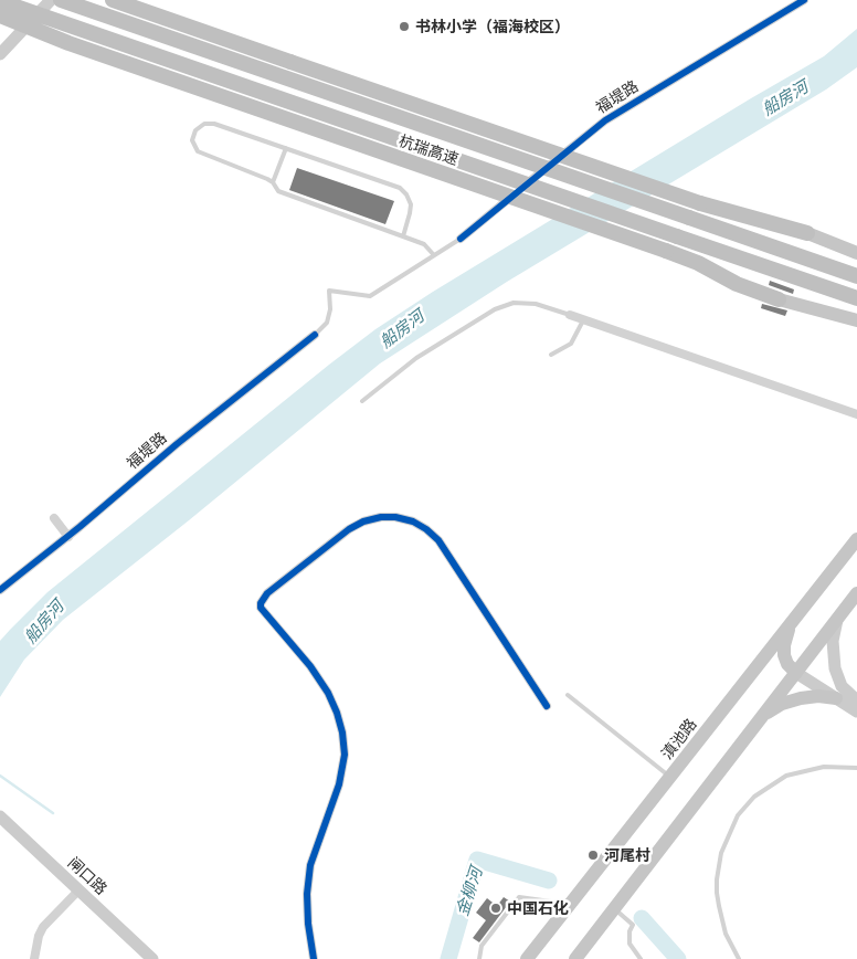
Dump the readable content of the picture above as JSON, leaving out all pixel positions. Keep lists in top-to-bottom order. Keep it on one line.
{"streets":{"highway":["杭瑞高速"],"main road":["滇池路","闸口路"],"street":["福堤路"]},"water":["船房河","金柳河"],"places":["书林小学（福海校区）","河尾村","中国石化"]}
